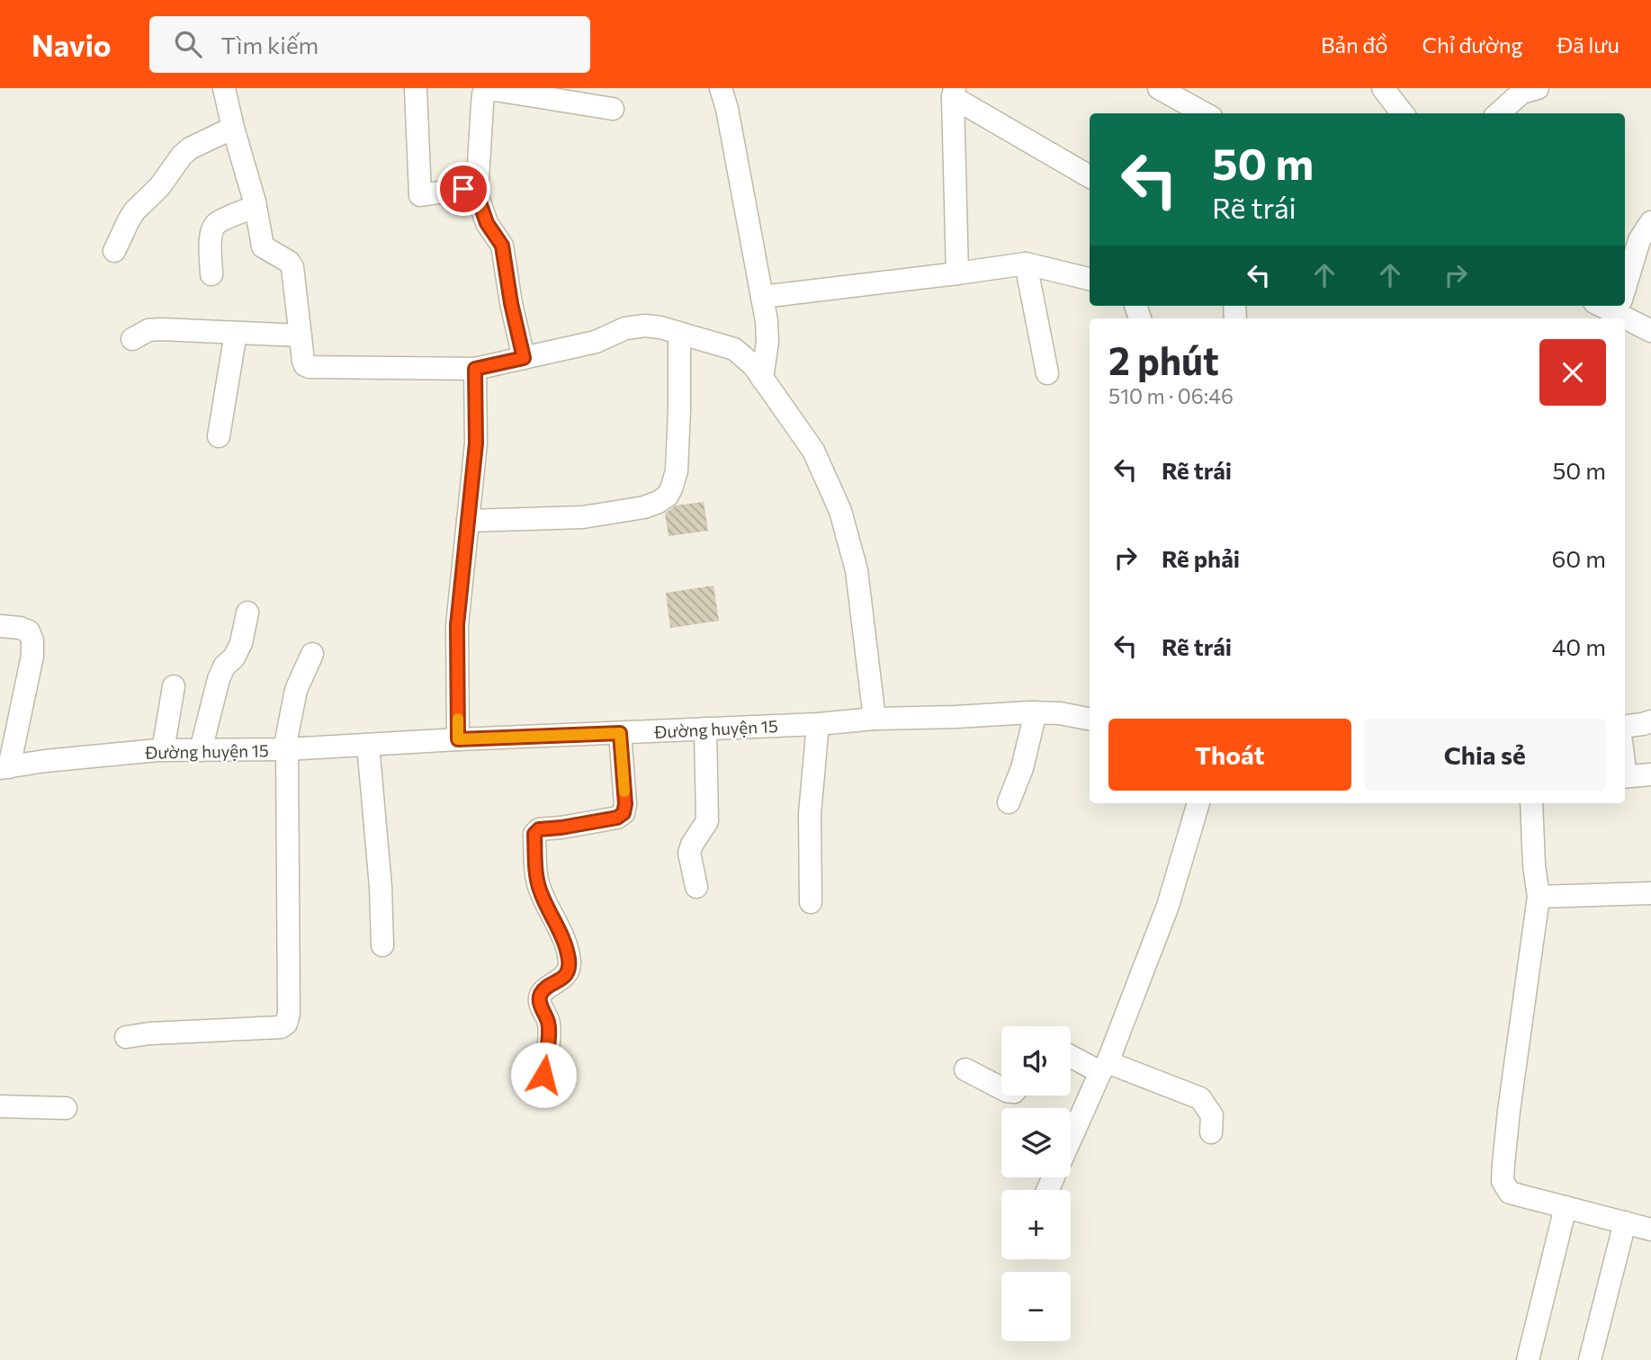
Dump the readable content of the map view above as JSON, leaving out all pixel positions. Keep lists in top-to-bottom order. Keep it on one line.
{"streets":{"street":["Đường huyện 15"]},"page":{"header":"Navio","search":"Tìm kiếm","nav":["Bản đồ","Chỉ đường","Đã lưu"],"turn":["50 m","Rẽ trái"],"heading":["2 phút","510 m · 06:46"],"list":[{"name":"Rẽ trái","value":"50 m"},{"name":"Rẽ phải","value":"60 m"},{"name":"Rẽ trái","value":"40 m"}],"buttons":["Thoát","Chia sẻ"],"map_buttons":["+","−"]}}
